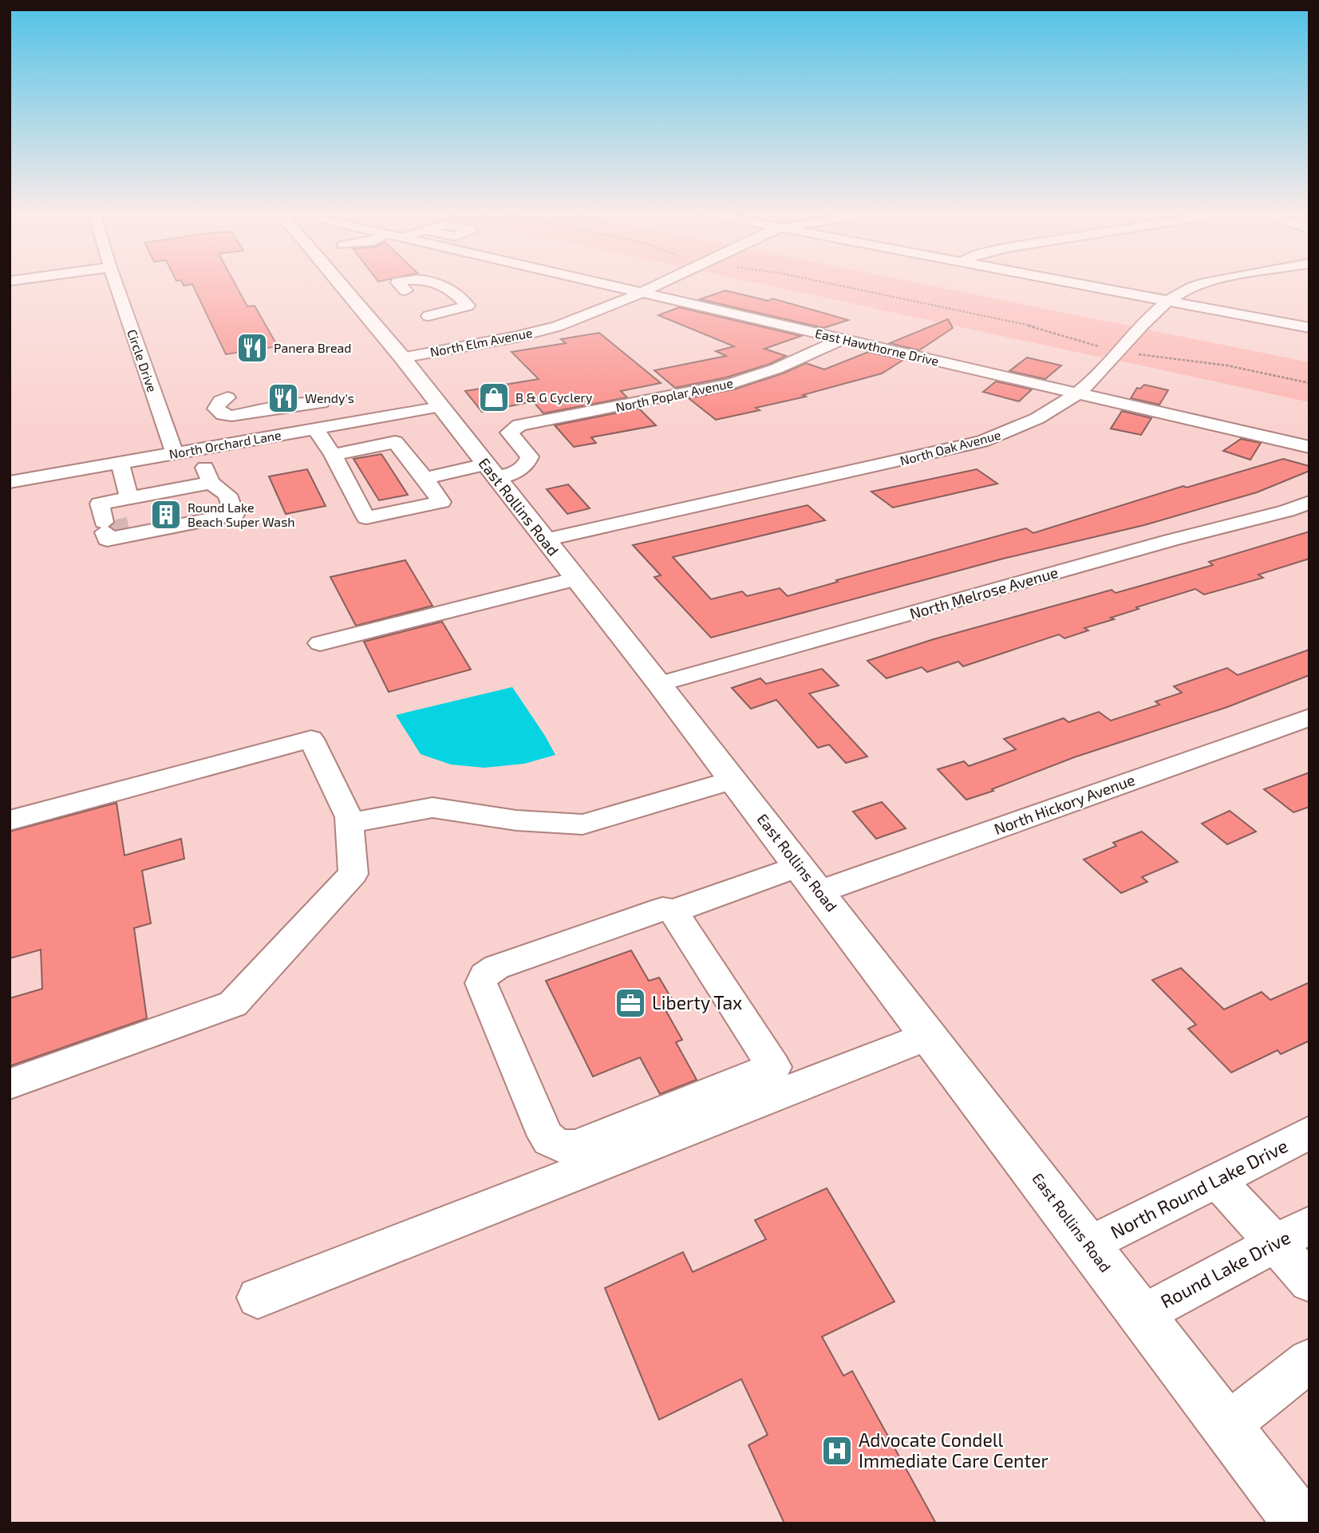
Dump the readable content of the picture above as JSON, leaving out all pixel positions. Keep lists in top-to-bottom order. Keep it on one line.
{"streets":{"main road":["East Rollins Road"],"street":["North Elm Avenue","East Hawthorne Drive","Circle Drive","North Poplar Avenue","North Orchard Lane","North Oak Avenue","North Melrose Avenue","North Hickory Avenue","North Round Lake Drive","Round Lake Drive"]},"crossings":[["North Elm Avenue","East Hawthorne Drive"],["North Elm Avenue","East Rollins Road"],["East Hawthorne Drive","North Poplar Avenue"],["East Hawthorne Drive","North Oak Avenue"],["Circle Drive","North Orchard Lane"],["North Poplar Avenue","East Rollins Road"],["North Orchard Lane","East Rollins Road"],["North Oak Avenue","East Rollins Road"],["East Rollins Road","North Melrose Avenue"],["East Rollins Road","North Hickory Avenue"],["East Rollins Road","North Round Lake Drive"],["East Rollins Road","Round Lake Drive"]],"places":{"restaurant":["Panera Bread","Wendy's"],"shop":["B & G Cyclery"],"building":["Round Lake Beach Super Wash"],"office":["Liberty Tax"],"hospital":["Advocate Condell Immediate Care Center"]}}
